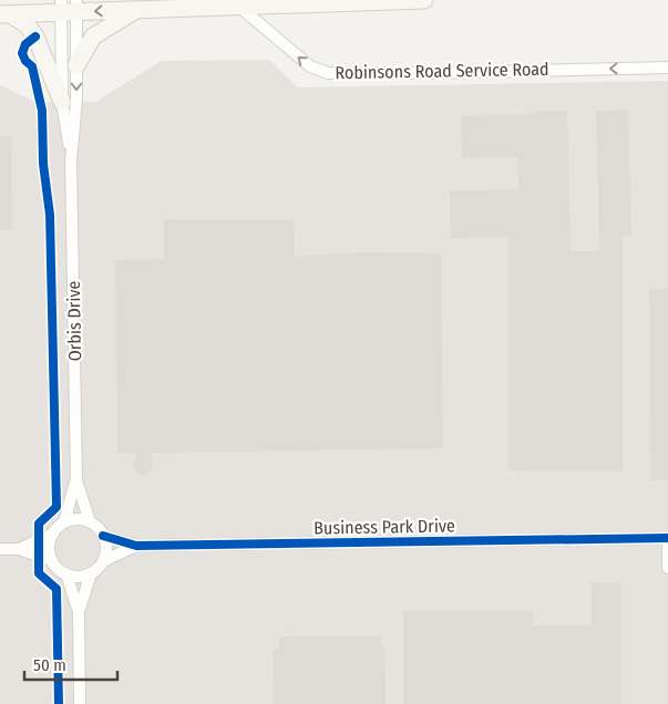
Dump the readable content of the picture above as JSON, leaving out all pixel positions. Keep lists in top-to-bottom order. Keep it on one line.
{"streets":{"street":["Robinsons Road Service Road","Orbis Drive","Business Park Drive"]},"crossings":[["Orbis Drive","Business Park Drive"]],"one_way":["Robinsons Road Service Road"],"scale_bar":"50 m"}
